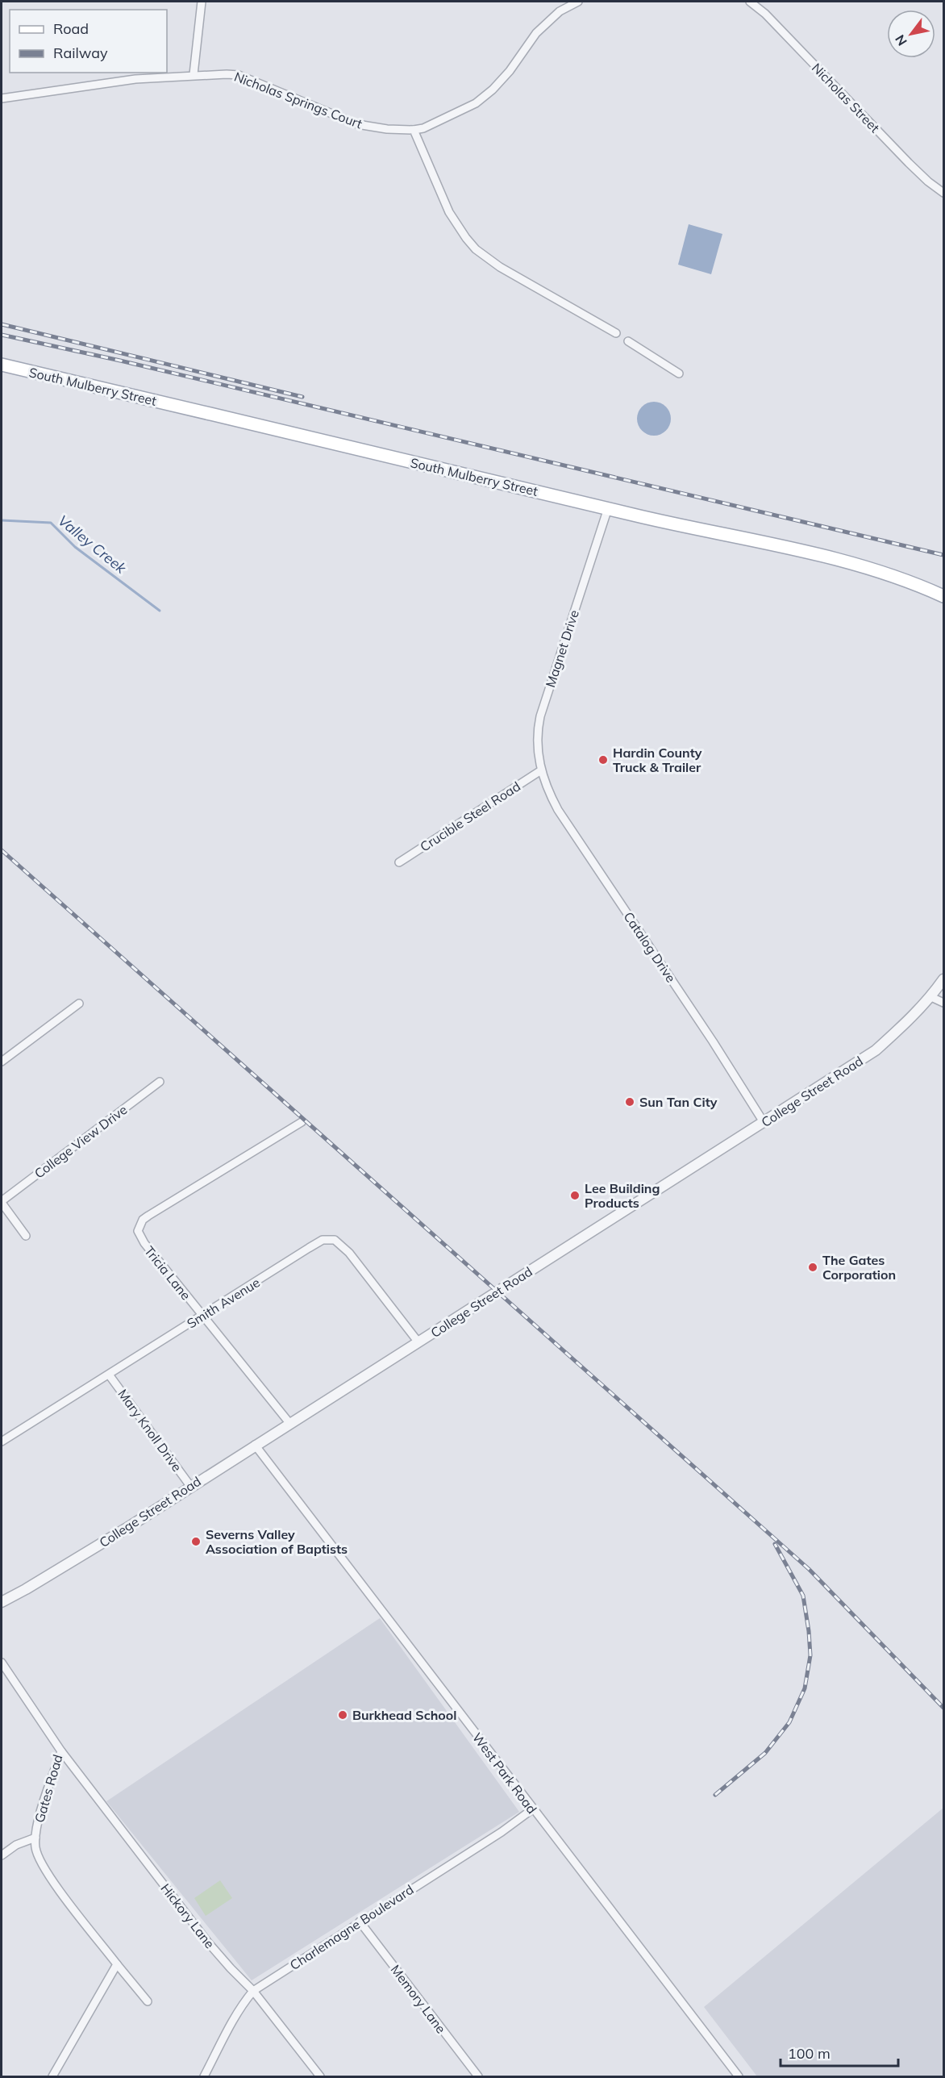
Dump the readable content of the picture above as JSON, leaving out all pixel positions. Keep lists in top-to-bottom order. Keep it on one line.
{"streets":{"main road":["South Mulberry Street"],"street":["Nicholas Street","Nicholas Springs Court","Magnet Drive","Crucible Steel Road","Catalog Drive","College Street Road","College View Drive","Tricia Lane","Smith Avenue","Mary Knoll Drive","West Park Road","Gates Road","Hickory Lane","Charlemagne Boulevard","Memory Lane"]},"crossings":[["South Mulberry Street","Magnet Drive"],["Magnet Drive","Crucible Steel Road"],["Magnet Drive","Catalog Drive"],["Crucible Steel Road","Catalog Drive"],["Catalog Drive","College Street Road"],["College Street Road","Tricia Lane"],["College Street Road","Smith Avenue"],["College Street Road","Mary Knoll Drive"],["College Street Road","West Park Road"],["Tricia Lane","Smith Avenue"],["Smith Avenue","Mary Knoll Drive"],["West Park Road","Charlemagne Boulevard"],["Gates Road","Hickory Lane"],["Hickory Lane","Charlemagne Boulevard"],["Charlemagne Boulevard","Memory Lane"]],"water":["Valley Creek"],"places":["Hardin County Truck & Trailer","Sun Tan City","Lee Building Products","The Gates Corporation","Severns Valley Association of Baptists","Burkhead School"],"legend":["Road","Railway"],"scale_bar":"100 m","north":"bottom left"}
